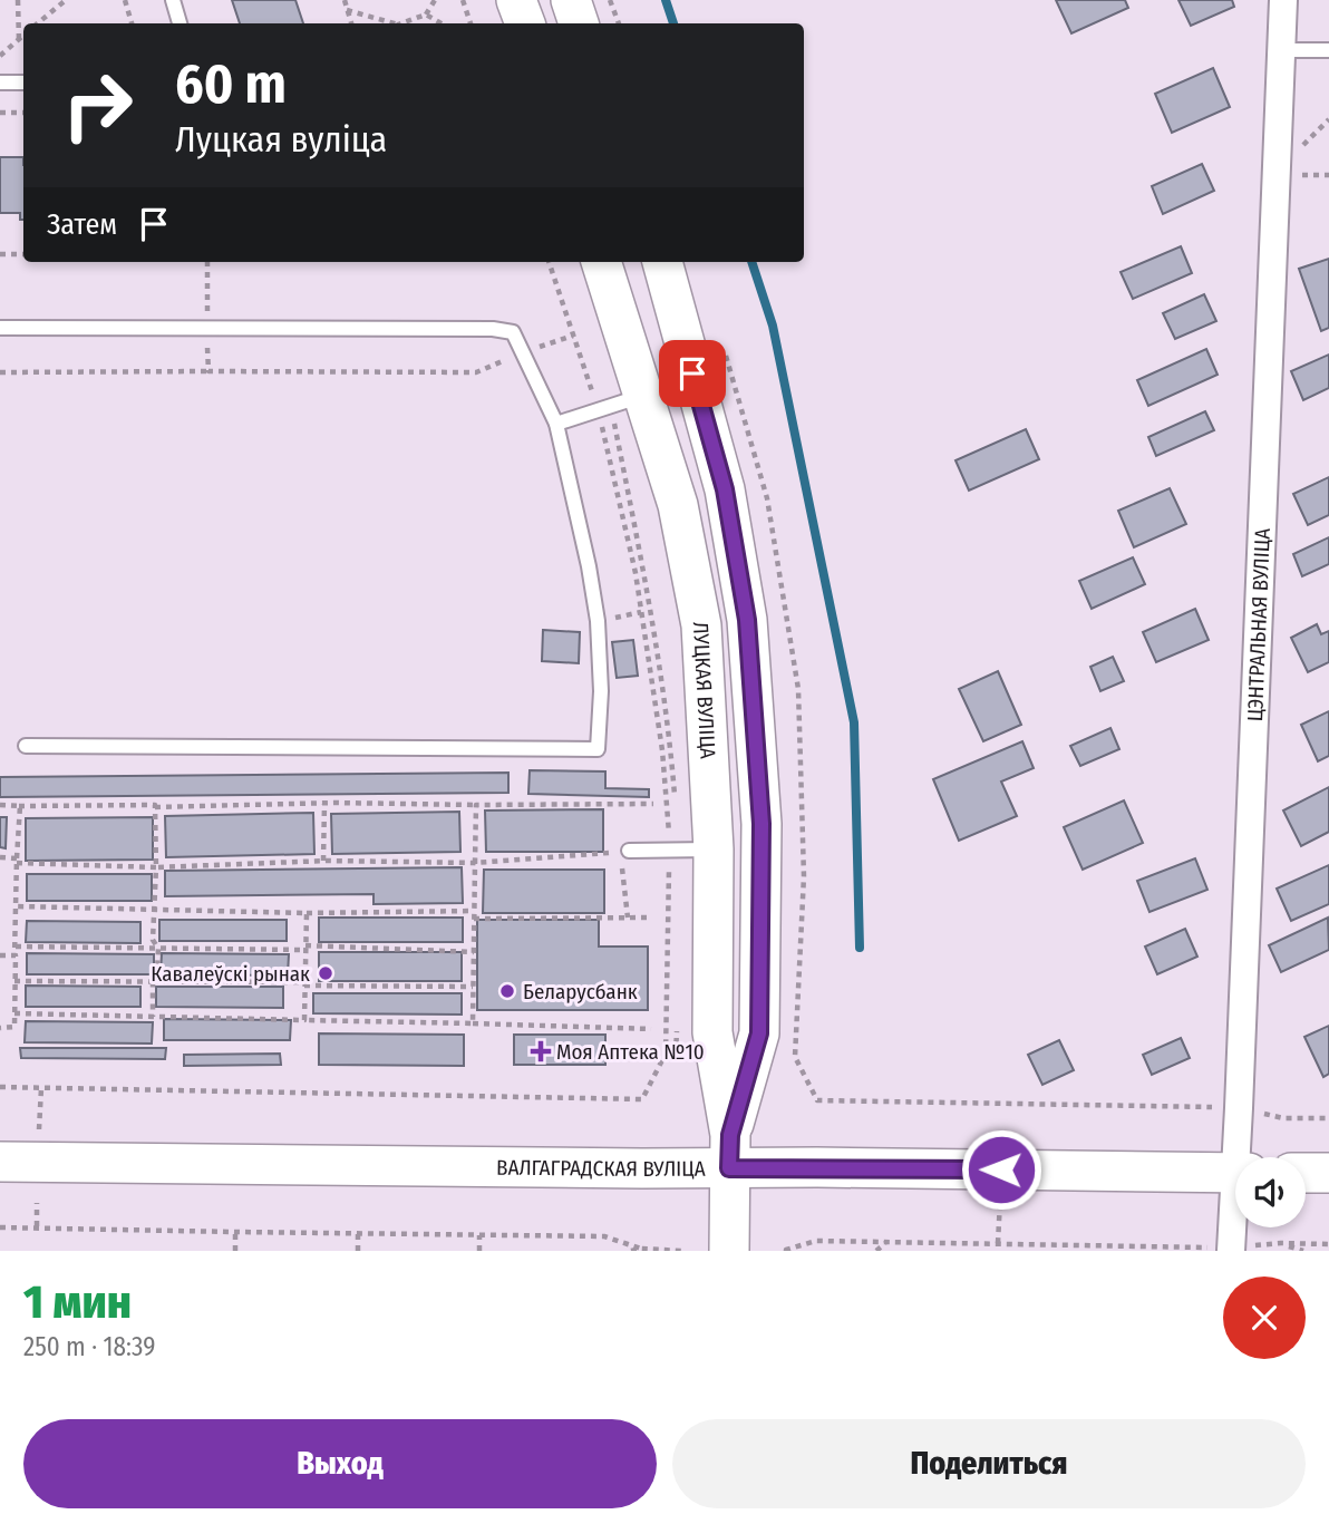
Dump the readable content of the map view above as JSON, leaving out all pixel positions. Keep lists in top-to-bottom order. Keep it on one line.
{"streets":{"street":["ЦЭНТРАЛЬНАЯ ВУЛІЦА","ЛУЦКАЯ ВУЛІЦА","ВАЛГАГРАДСКАЯ ВУЛІЦА"]},"crossings":[["ЛУЦКАЯ ВУЛІЦА","ВАЛГАГРАДСКАЯ ВУЛІЦА"]],"places":{"other":["Кавалеўскі рынак","Беларусбанк"],"health":["Моя Аптека №10"]},"page":{"turn":["60 m","Луцкая вуліца"],"then":"Затем","heading":["1 мин","250 m · 18:39"],"buttons":["Выход","Поделиться"]}}
